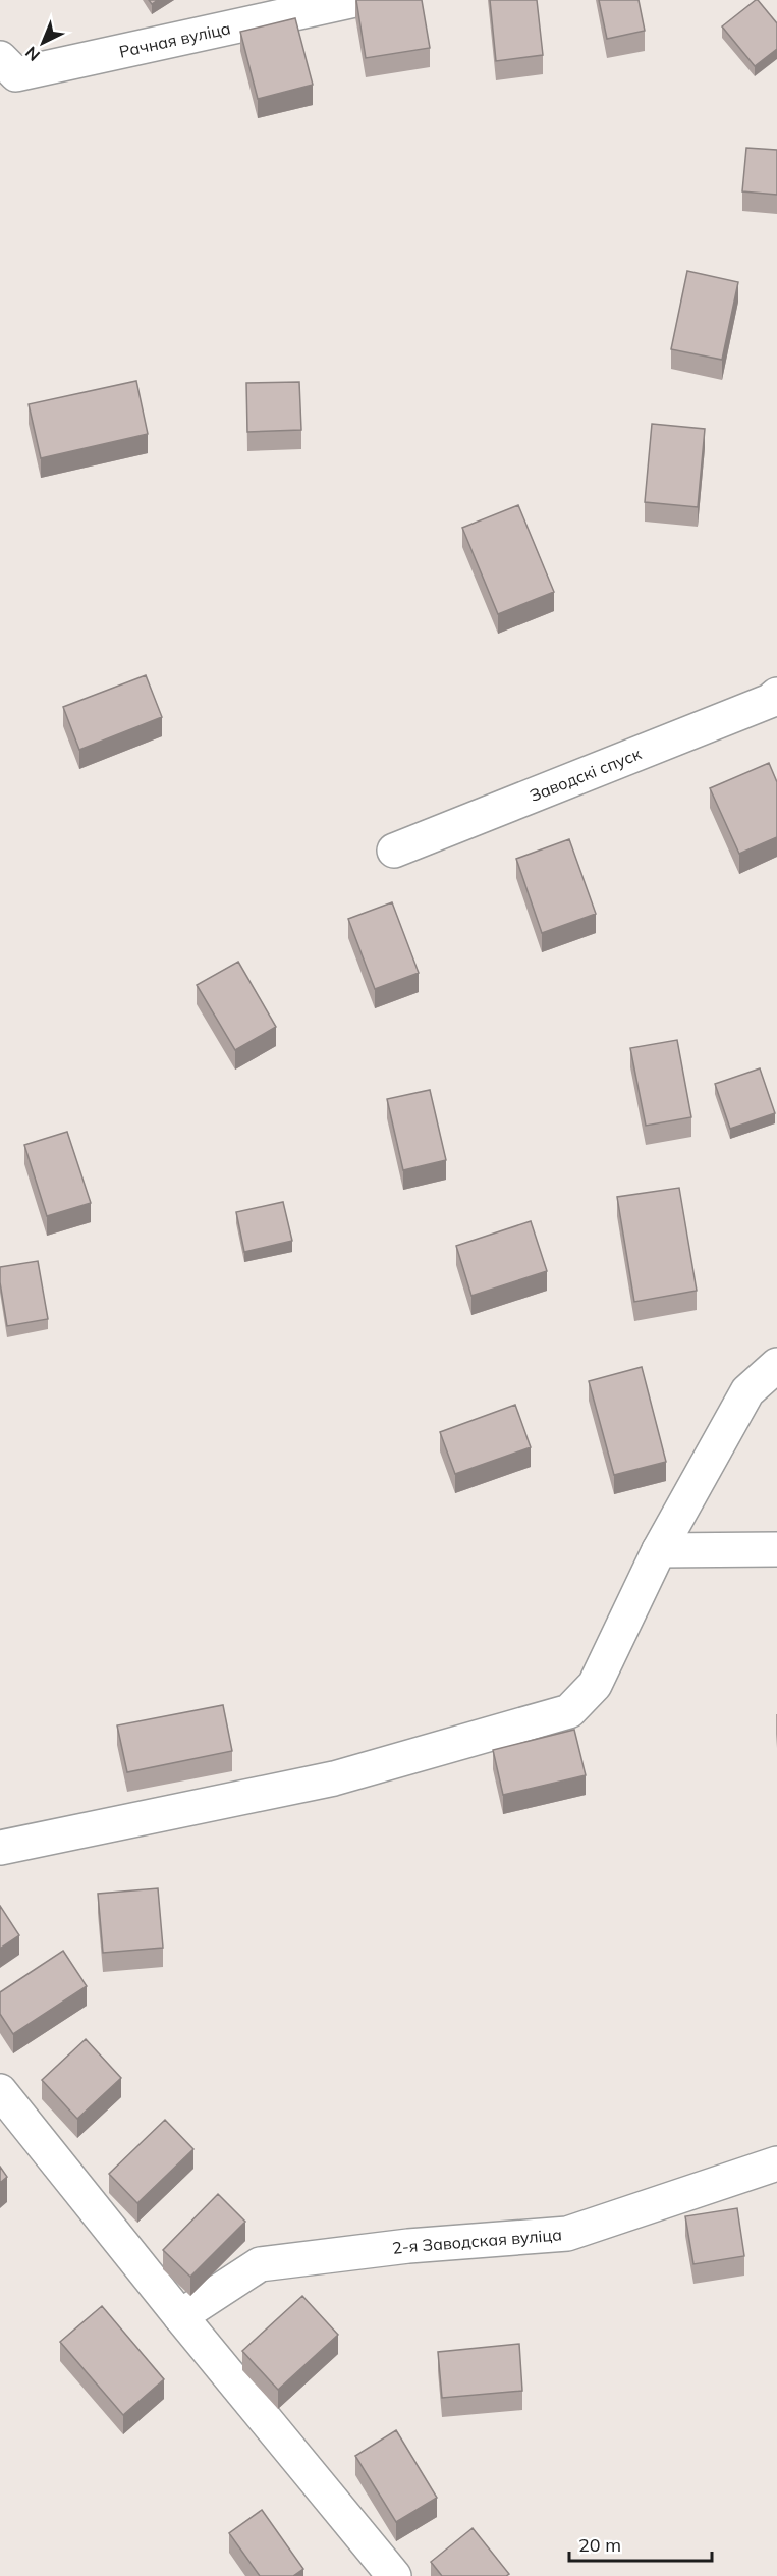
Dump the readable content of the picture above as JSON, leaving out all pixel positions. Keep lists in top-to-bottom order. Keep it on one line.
{"streets":{"street":["Рачная вуліца","Заводскі спуск","2-я Заводская вуліца"]},"scale_bar":"20 m","north":"bottom left"}
